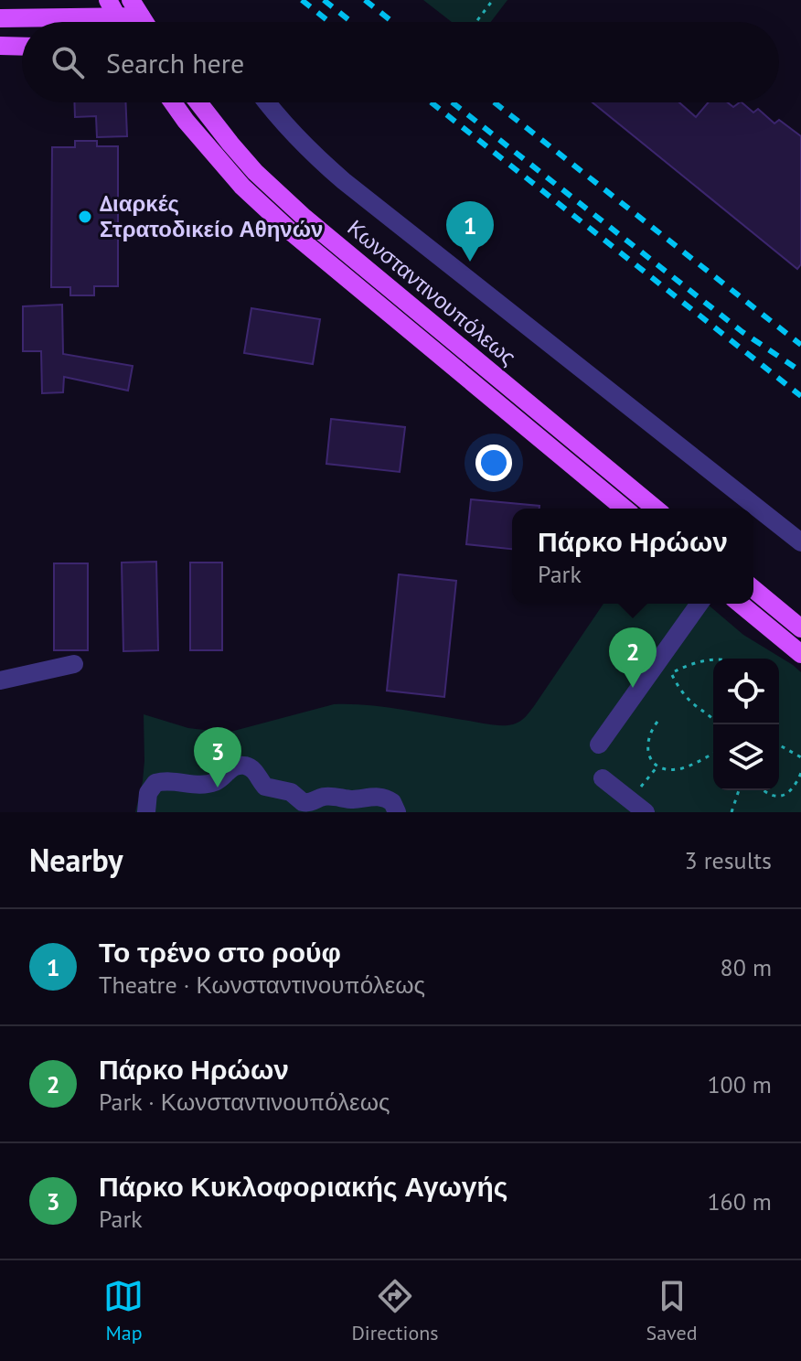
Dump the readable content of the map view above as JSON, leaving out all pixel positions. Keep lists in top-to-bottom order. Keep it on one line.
{"streets":{"main road":["Κωνσταντινουπόλεως"]},"places":["Διαρκές Στρατοδικείο Αθηνών"],"page":{"search":"Search here","pins":["1","2","3"],"popup":["Πάρκο Ηρώων","Park"],"heading":["Nearby","3 results"],"list":[{"mark":"1","name":"Το τρένο στο ρούφ","note":"Theatre · Κωνσταντινουπόλεως","value":"80 m"},{"mark":"2","name":"Πάρκο Ηρώων","note":"Park · Κωνσταντινουπόλεως","value":"100 m"},{"mark":"3","name":"Πάρκο Κυκλοφοριακής Αγωγής","note":"Park","value":"160 m"}],"nav":["Map","Directions","Saved"]}}
